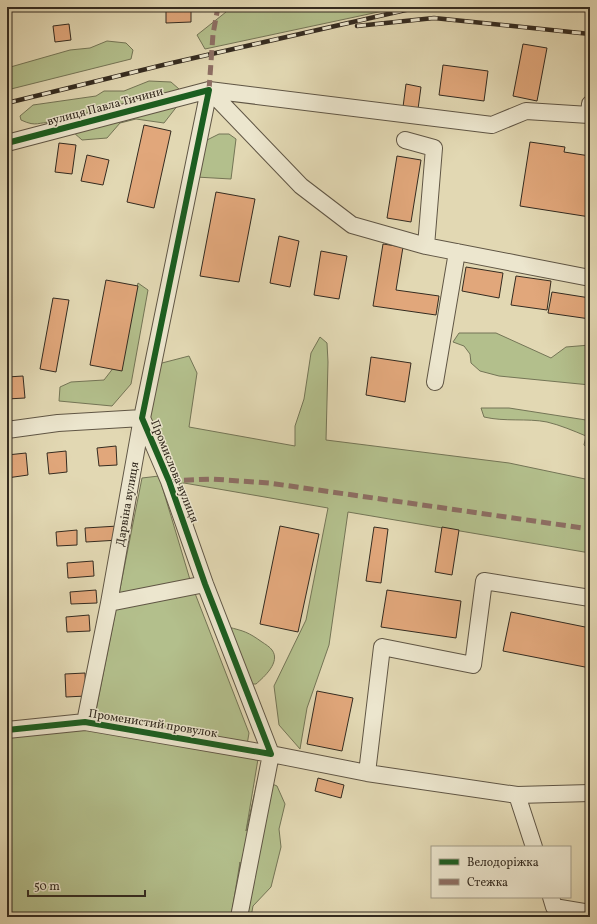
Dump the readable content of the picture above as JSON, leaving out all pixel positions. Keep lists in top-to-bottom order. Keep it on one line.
{"streets":{"street":["вулиця Павла Тичини","Промислова вулиця","Дарвіна вулиця","Променистий провулок"]},"crossings":[["вулиця Павла Тичини","Промислова вулиця"],["Промислова вулиця","Дарвіна вулиця"],["Промислова вулиця","Променистий провулок"],["Дарвіна вулиця","Променистий провулок"]],"legend":["Велодоріжка","Стежка"],"scale_bar":"50 m"}
